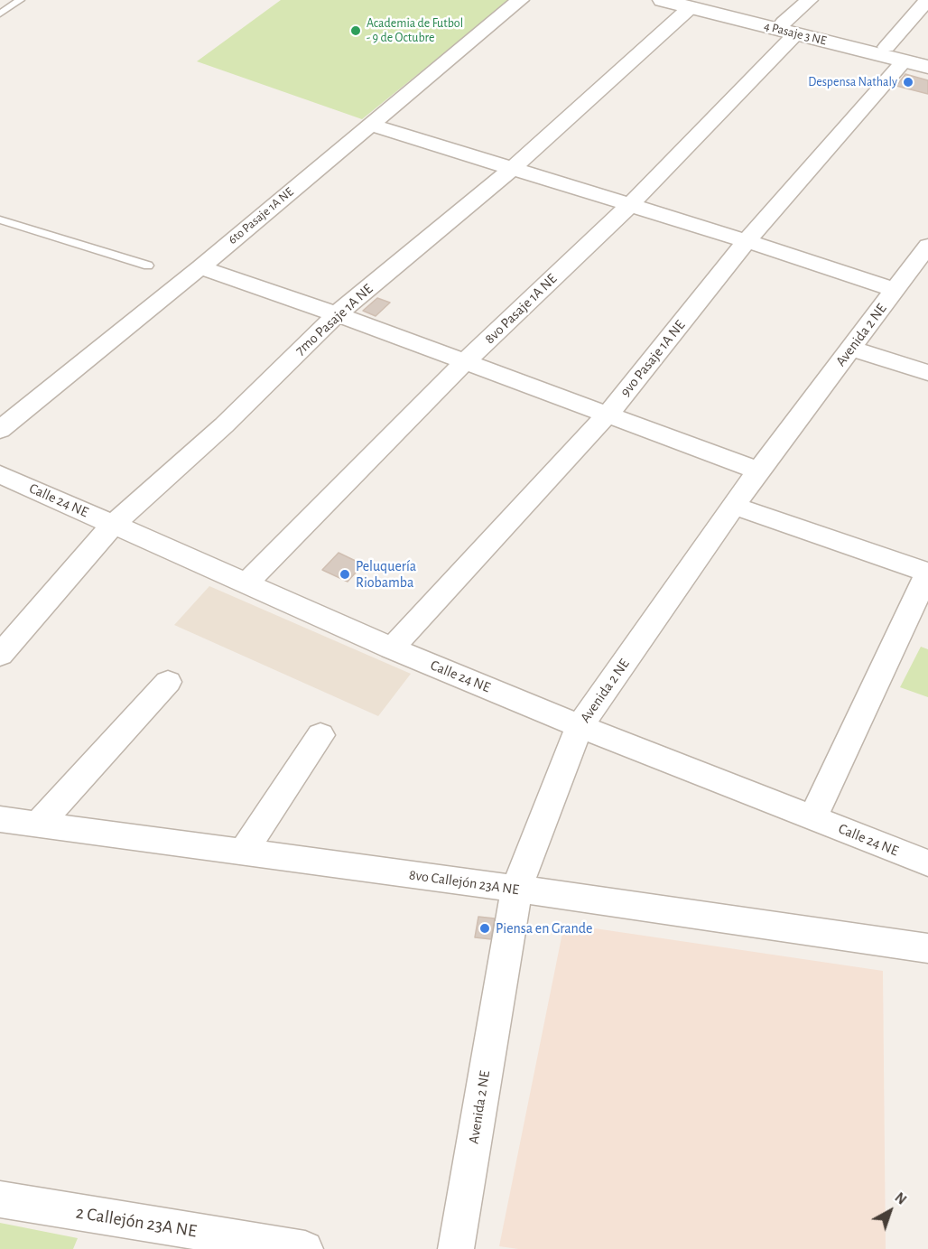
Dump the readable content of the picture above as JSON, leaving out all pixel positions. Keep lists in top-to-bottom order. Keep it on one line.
{"streets":{"street":["4 Pasaje 3 NE","6to Pasaje 1A NE","8vo Pasaje 1A NE","7mo Pasaje 1A NE","Avenida 2 NE","9vo Pasaje 1A NE","Calle 24 NE","8vo Callejón 23A NE","2 Callejón 23A NE"]},"crossings":[["4 Pasaje 3 NE","8vo Pasaje 1A NE"],["4 Pasaje 3 NE","7mo Pasaje 1A NE"],["4 Pasaje 3 NE","9vo Pasaje 1A NE"],["8vo Pasaje 1A NE","Calle 24 NE"],["7mo Pasaje 1A NE","Calle 24 NE"],["Avenida 2 NE","Calle 24 NE"],["Avenida 2 NE","8vo Callejón 23A NE"],["9vo Pasaje 1A NE","Calle 24 NE"]],"places":["Academia de Futbol - 9 de Octubre","Despensa Nathaly","Peluquería Riobamba","Piensa en Grande"],"north":"top right"}
